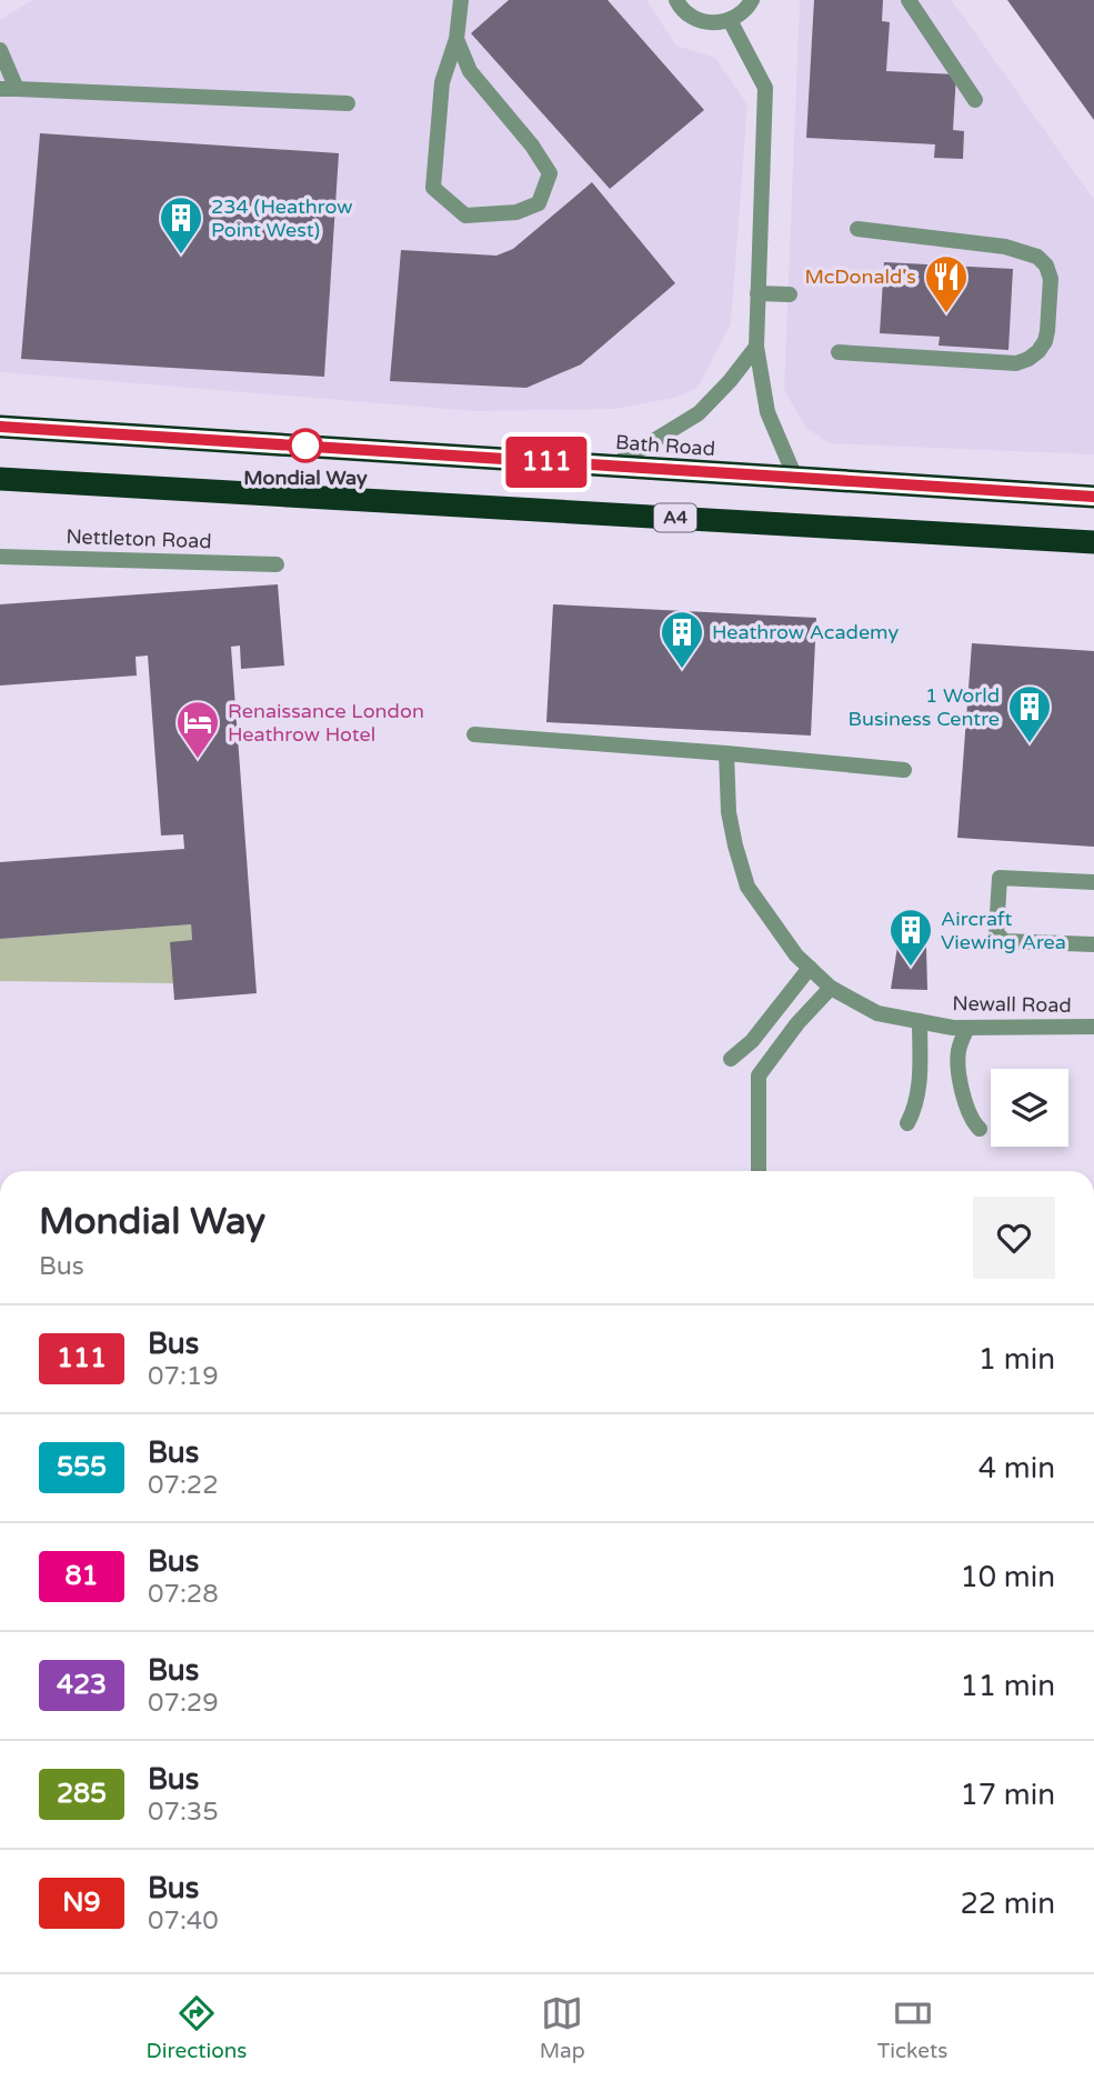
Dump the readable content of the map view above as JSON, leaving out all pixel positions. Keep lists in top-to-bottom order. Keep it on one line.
{"streets":{"highway":["Bath Road","A4"],"street":["Nettleton Road","Newall Road"]},"places":{"building":["234 (Heathrow Point West)","Heathrow Academy","1 World Business Centre","Aircraft Viewing Area"],"restaurant":["McDonald's"],"other":["Mondial Way"],"hotel":["Renaissance London Heathrow Hotel"]},"lines":["bus line 111"],"page":{"on_map":"111","heading":["Mondial Way","Bus"],"list":[{"mark":"111","name":"Bus","note":"07:19","value":"1 min"},{"mark":"555","name":"Bus","note":"07:22","value":"4 min"},{"mark":"81","name":"Bus","note":"07:28","value":"10 min"},{"mark":"423","name":"Bus","note":"07:29","value":"11 min"},{"mark":"285","name":"Bus","note":"07:35","value":"17 min"},{"mark":"N9","name":"Bus","note":"07:40","value":"22 min"}],"tabs":["Directions","Map","Tickets"]}}
